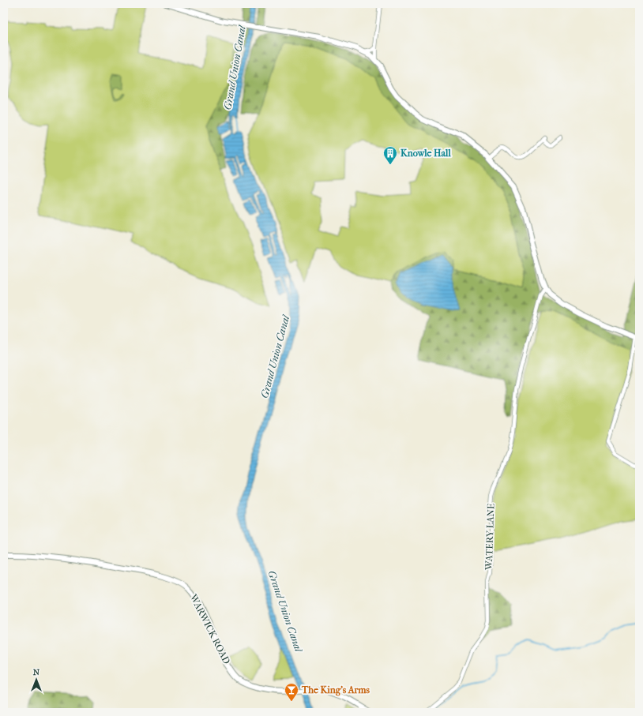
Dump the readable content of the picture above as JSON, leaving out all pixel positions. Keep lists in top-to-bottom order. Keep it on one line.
{"streets":{"main road":["WARWICK ROAD"],"street":["WATERY LANE"]},"water":["Grand Union Canal"],"places":{"building":["Knowle Hall"],"bar":["The King's Arms"]},"north":"top"}
